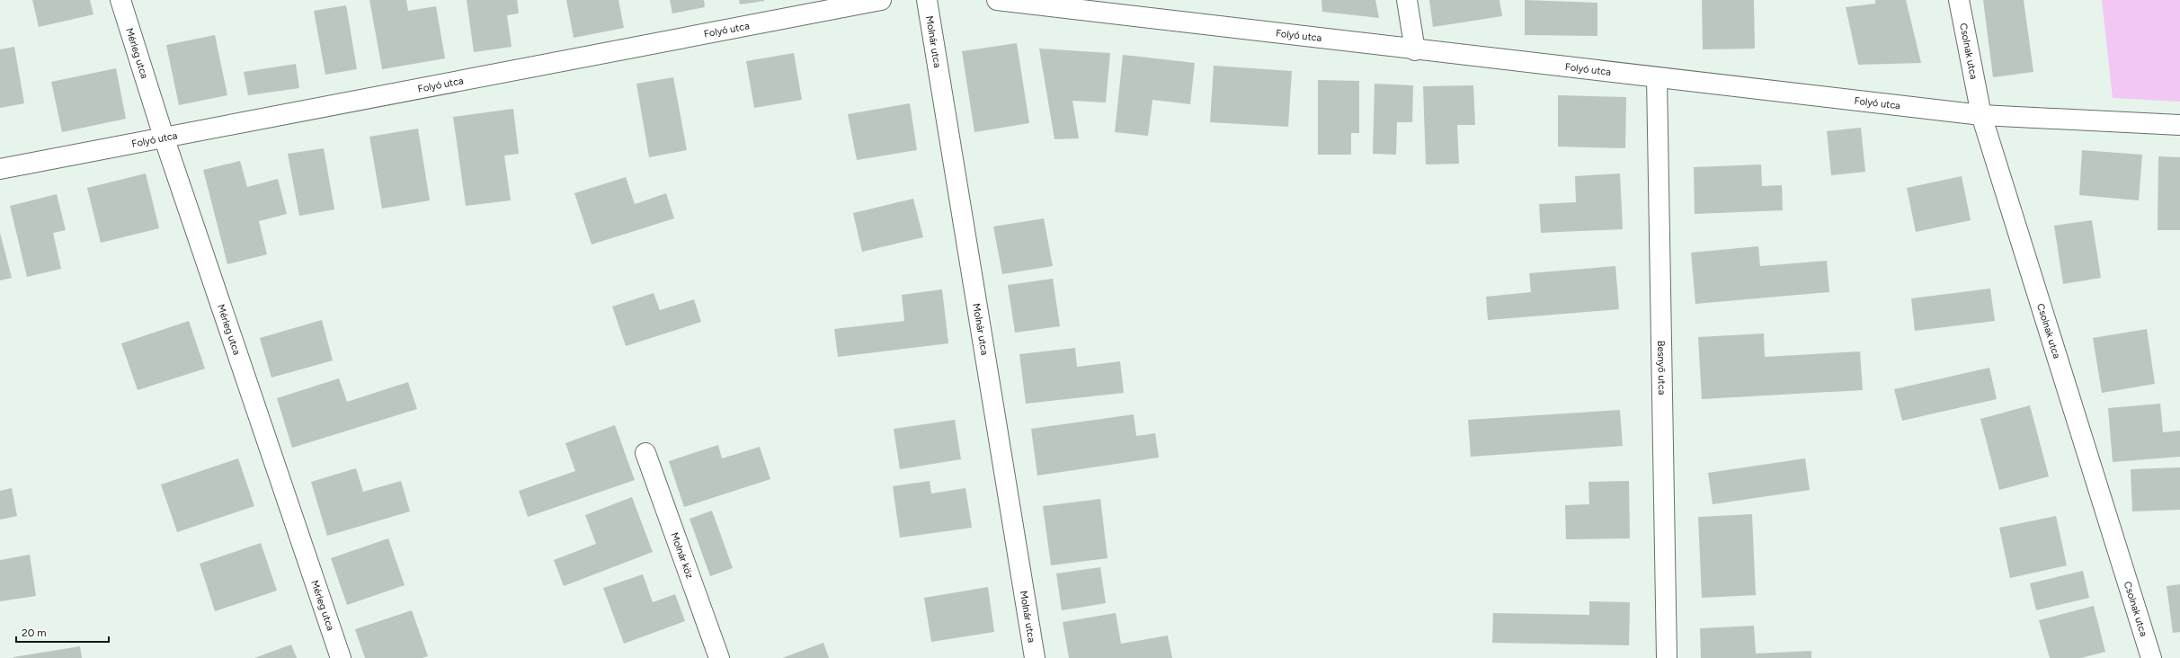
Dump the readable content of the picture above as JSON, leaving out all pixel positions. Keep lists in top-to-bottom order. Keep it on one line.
{"streets":{"street":["Folyó utca","Molnár utca","Csolnak utca","Mérleg utca","Besnyő utca","Molnár köz"]},"crossings":[["Folyó utca","Csolnak utca"],["Folyó utca","Mérleg utca"],["Folyó utca","Besnyő utca"]],"scale_bar":"20 m"}
